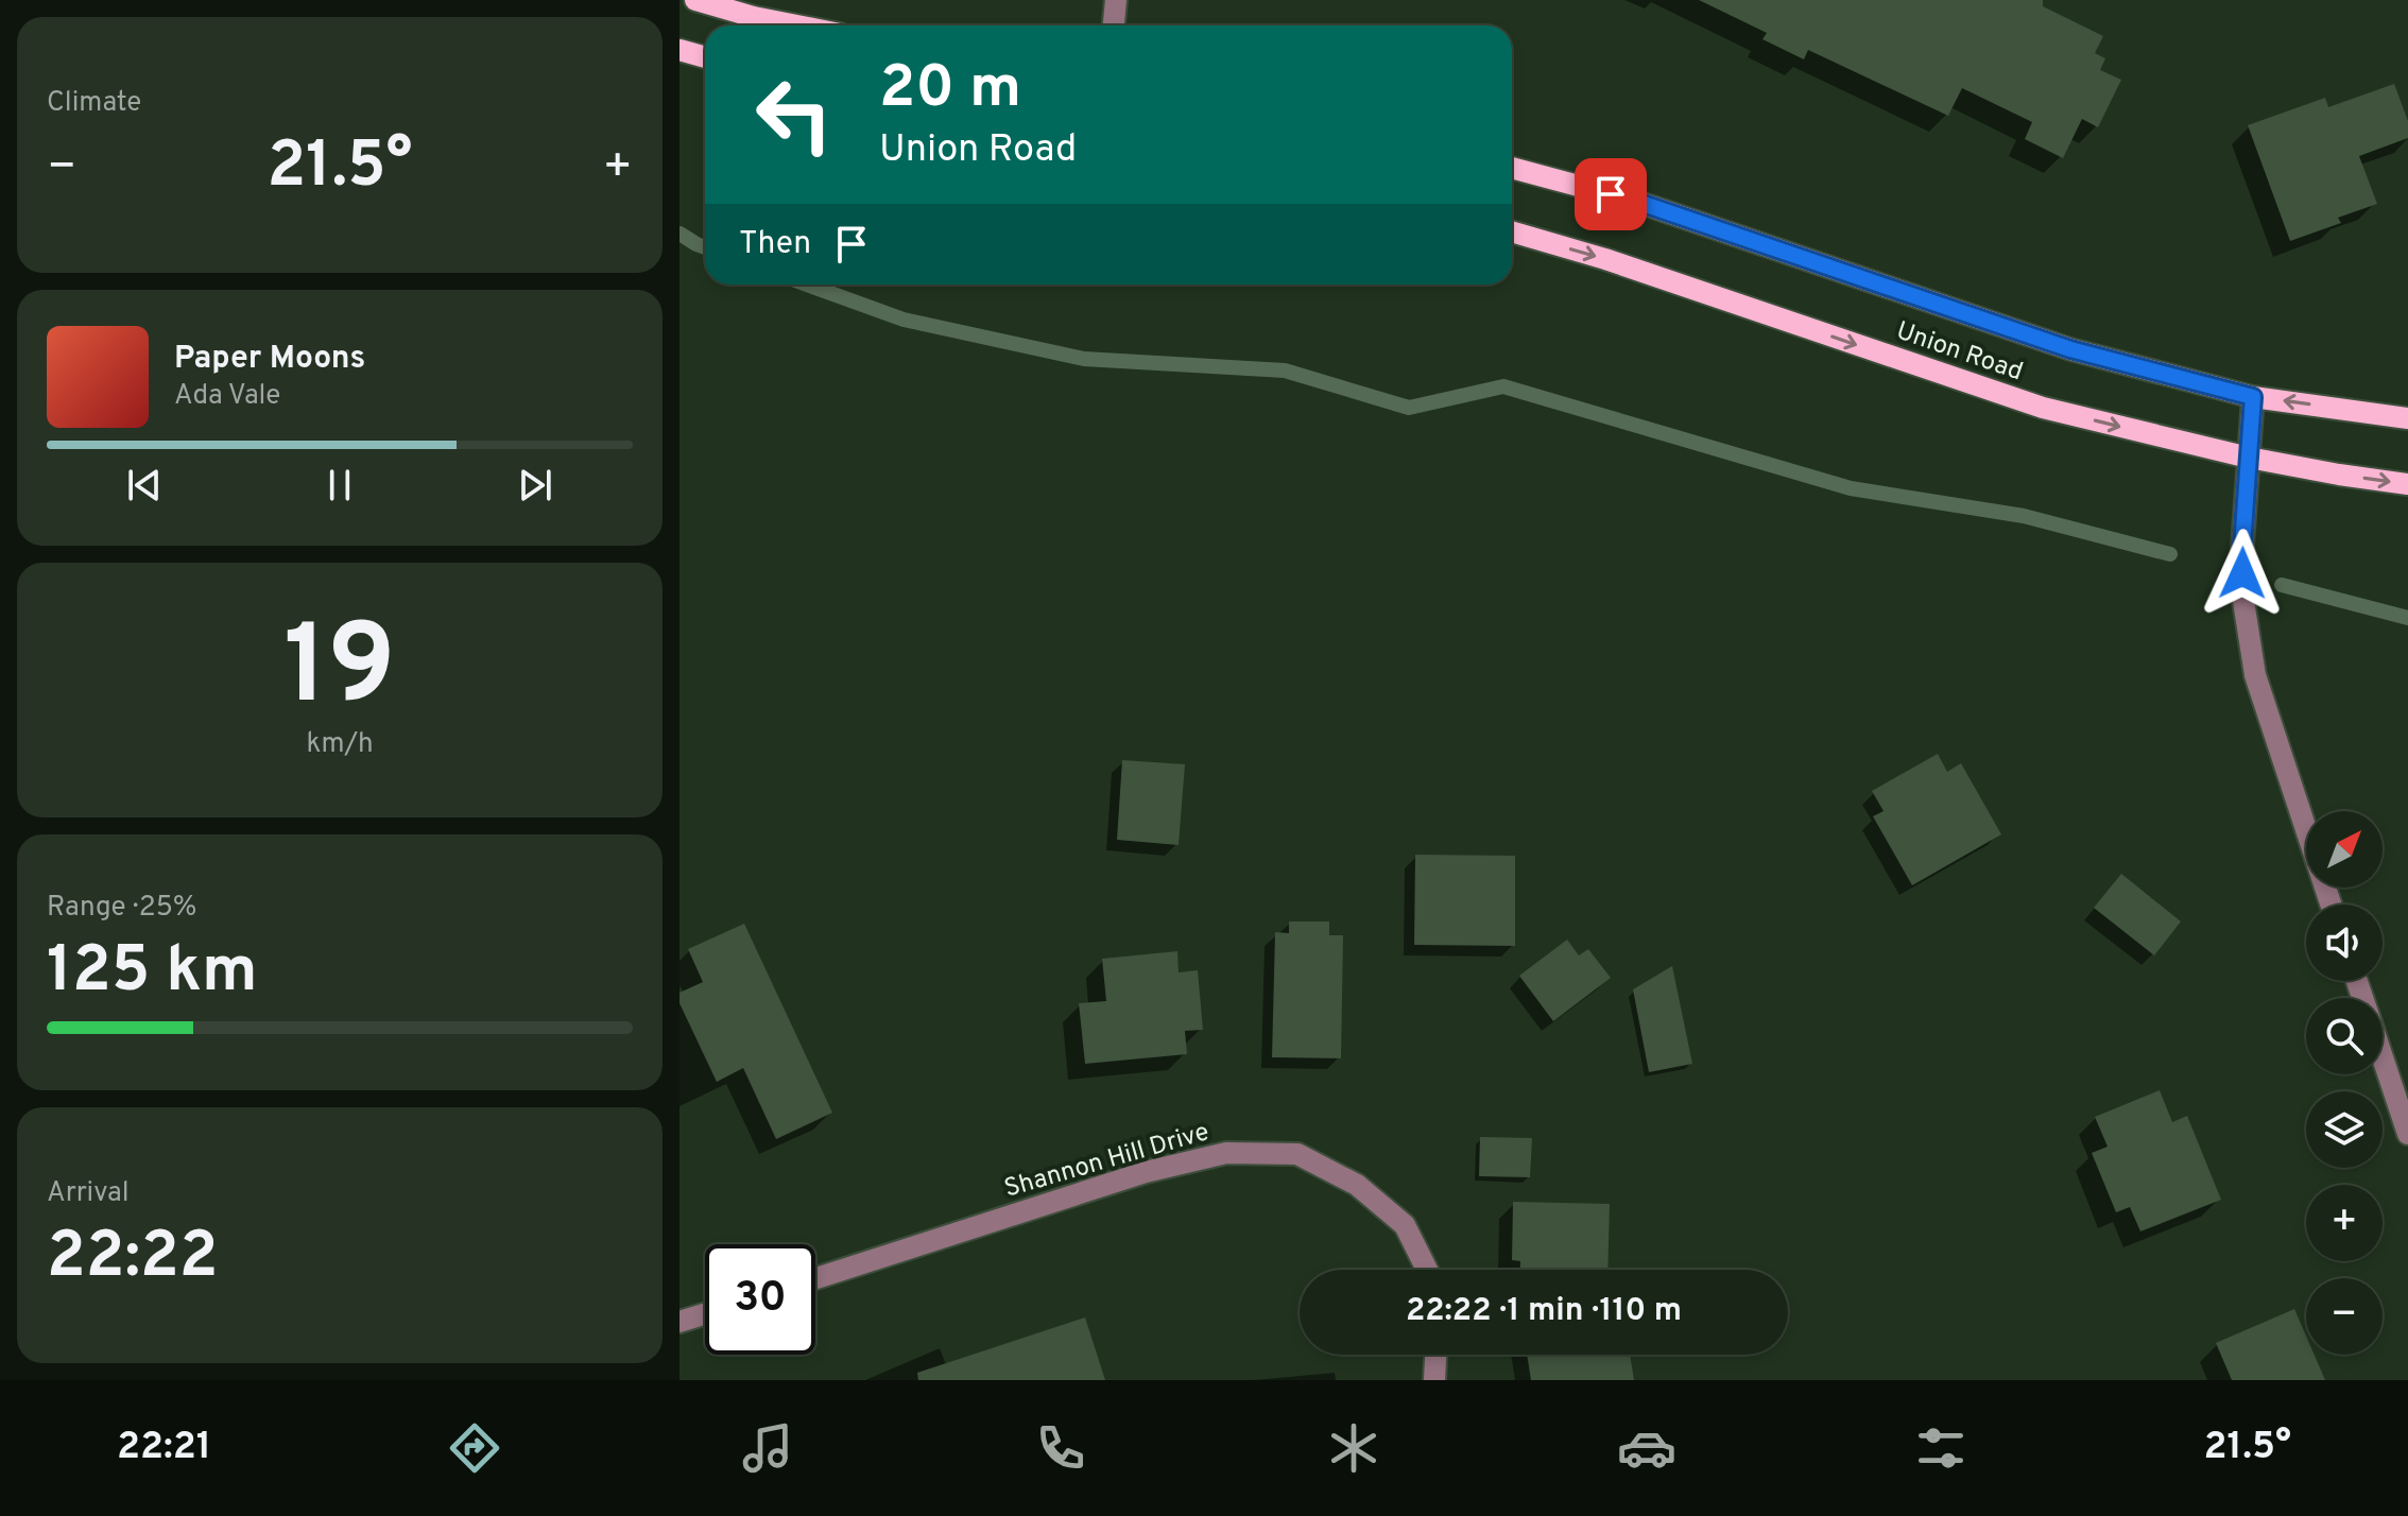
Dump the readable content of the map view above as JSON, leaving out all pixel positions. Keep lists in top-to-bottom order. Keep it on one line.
{"streets":{"main road":["Union Road"],"street":["Shannon Hill Drive"]},"north":"top right","page":{"tile":["Climate",["19","km/h"],["Range · 25%","125 km"],["Arrival","22:22"]],"turn":["20 m","Union Road"],"heat":["−","21.5°","+"],"then":"Then","song":["Paper Moons","Ada Vale"],"map_buttons":["+","−"],"limit":"30","trip":"22:22 · 1 min · 110 m","tabs":["22:21","21.5°"]}}
